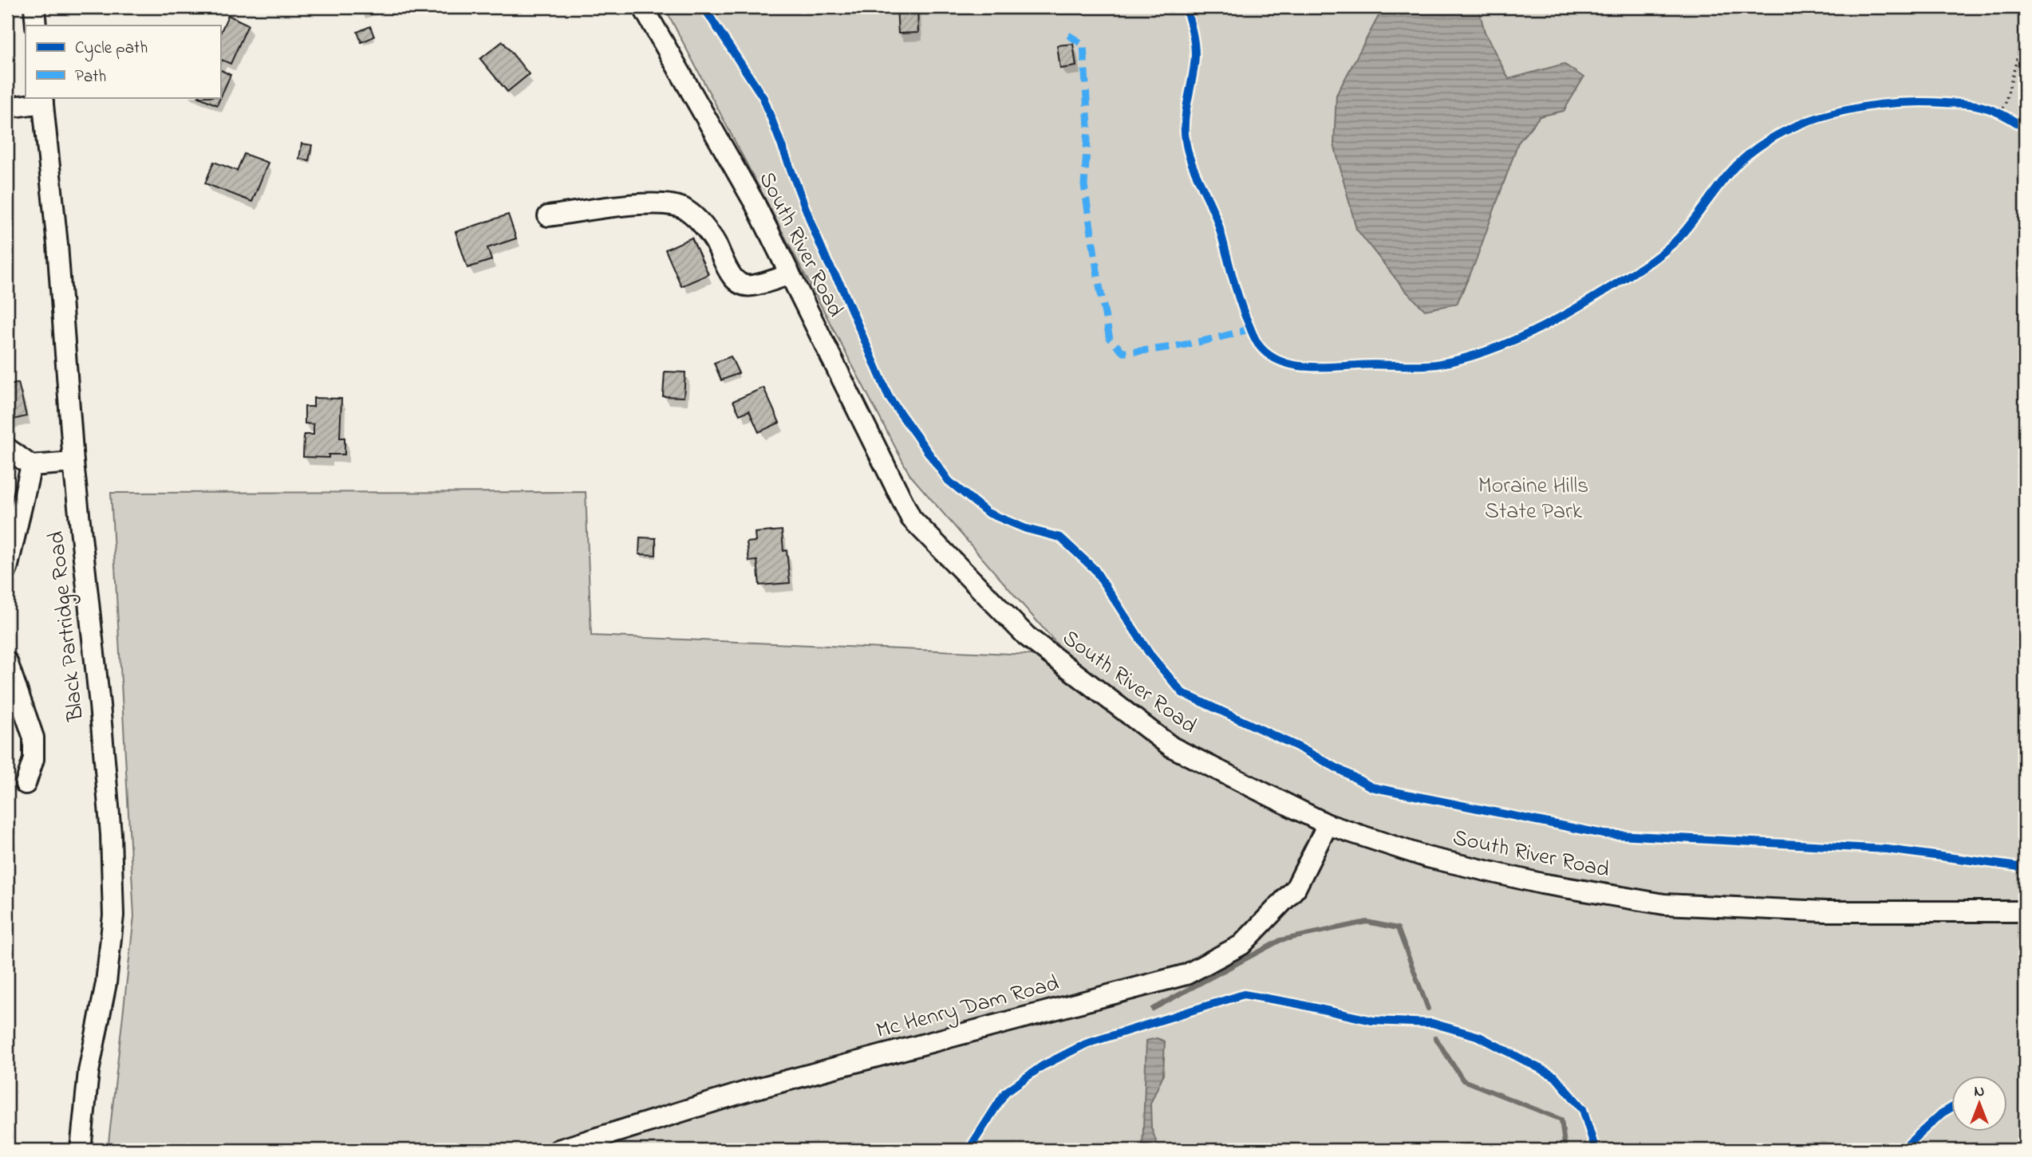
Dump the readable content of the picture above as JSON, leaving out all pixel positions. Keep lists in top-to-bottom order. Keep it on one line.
{"streets":{"street":["South River Road","Black Partridge Road","Mc Henry Dam Road"]},"crossings":[["South River Road","Mc Henry Dam Road"]],"parks":["Moraine Hills State Park"],"legend":["Cycle path","Path"],"north":"top"}
